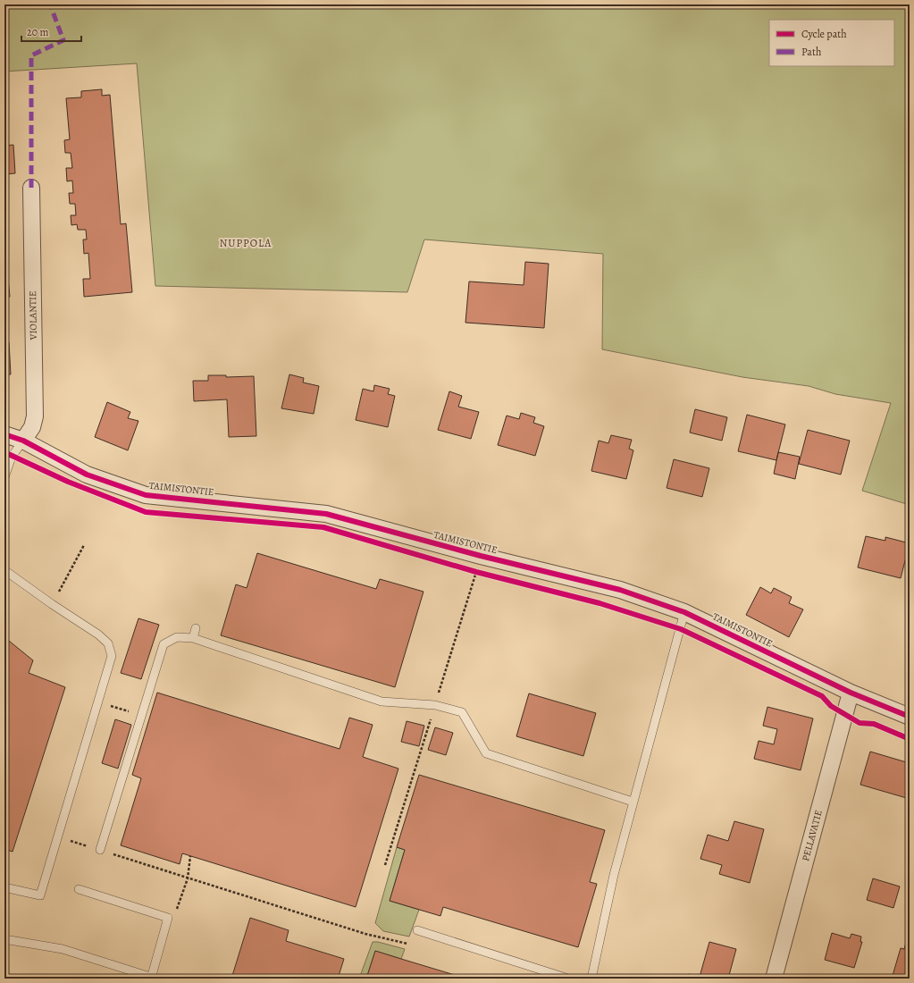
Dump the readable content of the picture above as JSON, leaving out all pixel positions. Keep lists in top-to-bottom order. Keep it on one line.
{"streets":{"street":["VIOLANTIE","TAIMISTONTIE","PELLAVATIE"]},"crossings":[["VIOLANTIE","TAIMISTONTIE"],["TAIMISTONTIE","PELLAVATIE"]],"districts":["NUPPOLA"],"legend":["Cycle path","Path"],"scale_bar":"20 m"}
